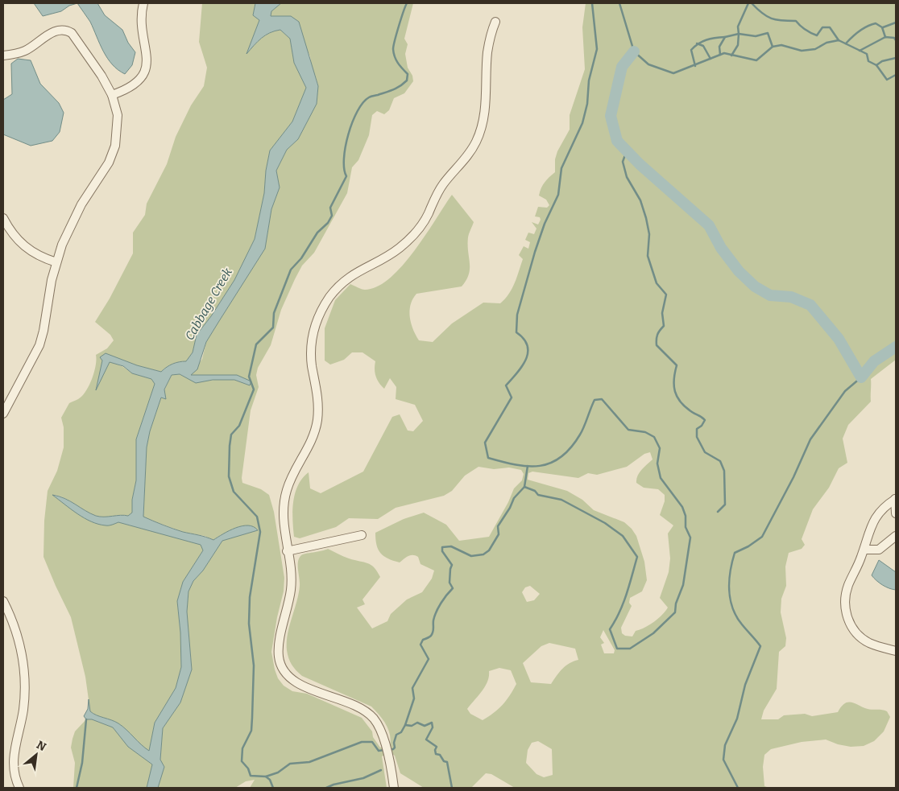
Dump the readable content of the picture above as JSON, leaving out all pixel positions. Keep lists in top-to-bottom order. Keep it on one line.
{"water":["Cabbage Creek"],"north":"top right"}
